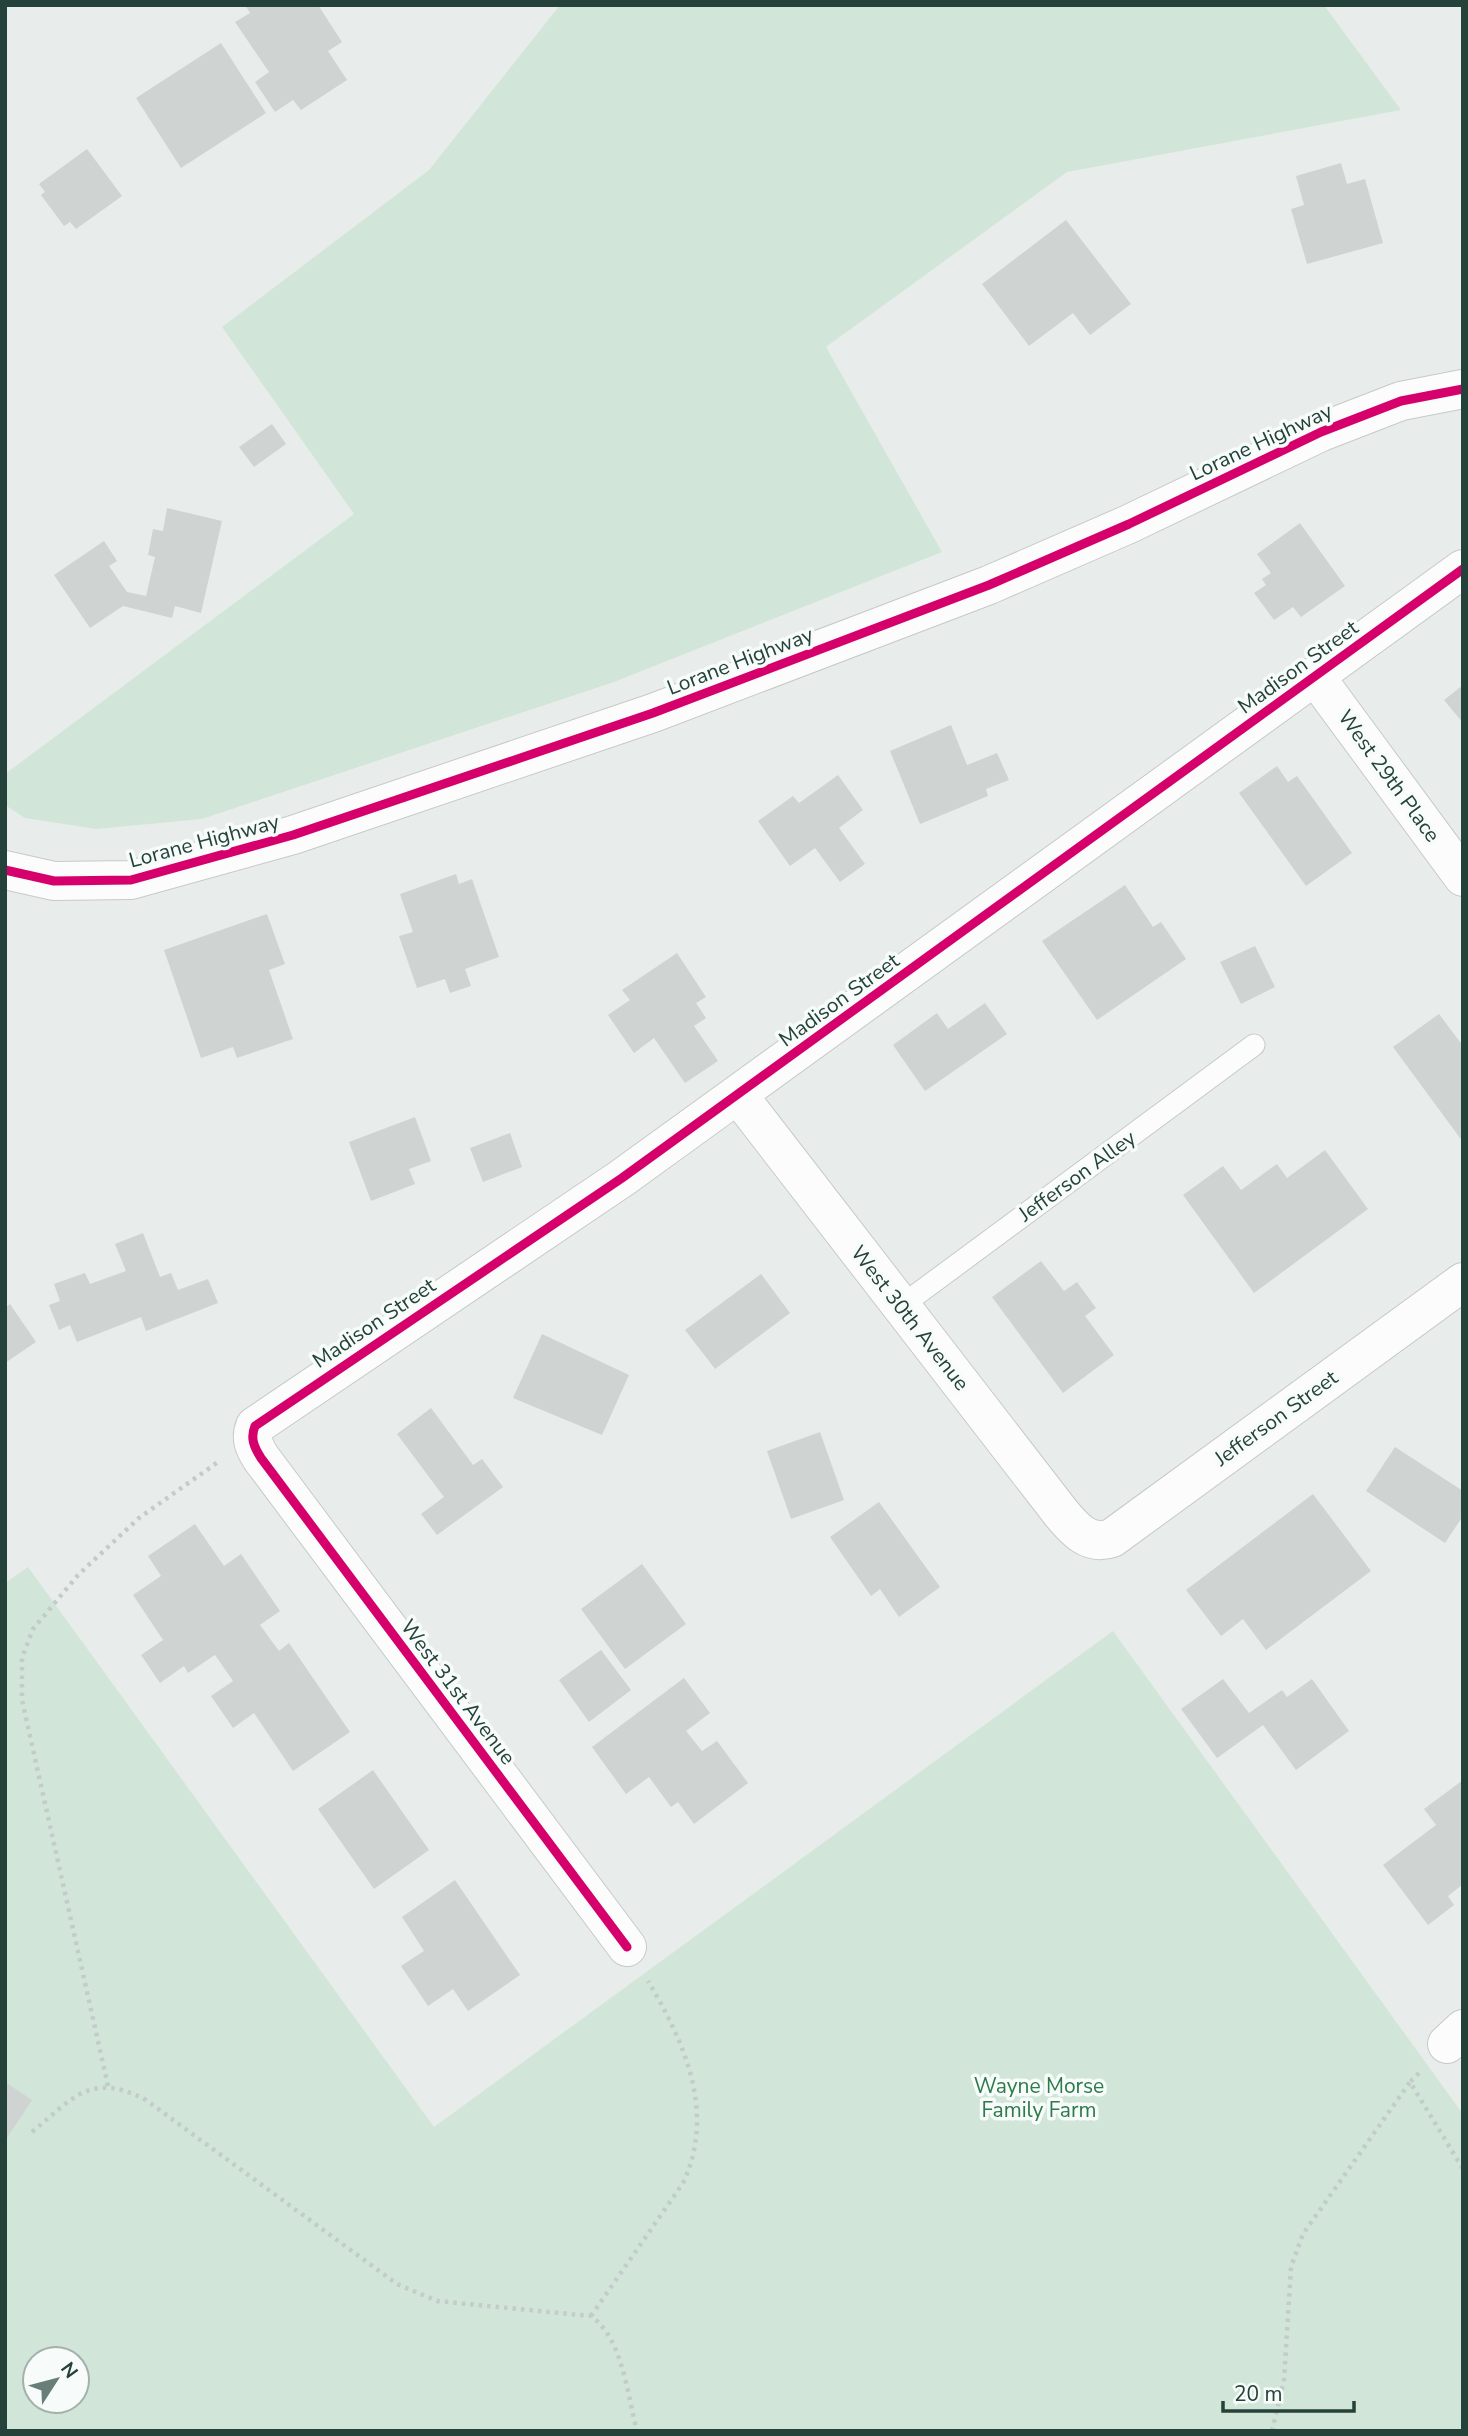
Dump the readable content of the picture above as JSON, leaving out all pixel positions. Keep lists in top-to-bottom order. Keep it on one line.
{"streets":{"street":["Lorane Highway","Madison Street","West 29th Place","West 30th Avenue","Jefferson Street","West 31st Avenue"],"lane":["Jefferson Alley"]},"crossings":[["Madison Street","West 29th Place"],["Madison Street","West 30th Avenue"],["Madison Street","West 31st Avenue"],["Jefferson Alley","West 30th Avenue"],["West 30th Avenue","Jefferson Street"]],"parks":["Wayne Morse Family Farm"],"scale_bar":"20 m","north":"top right"}
